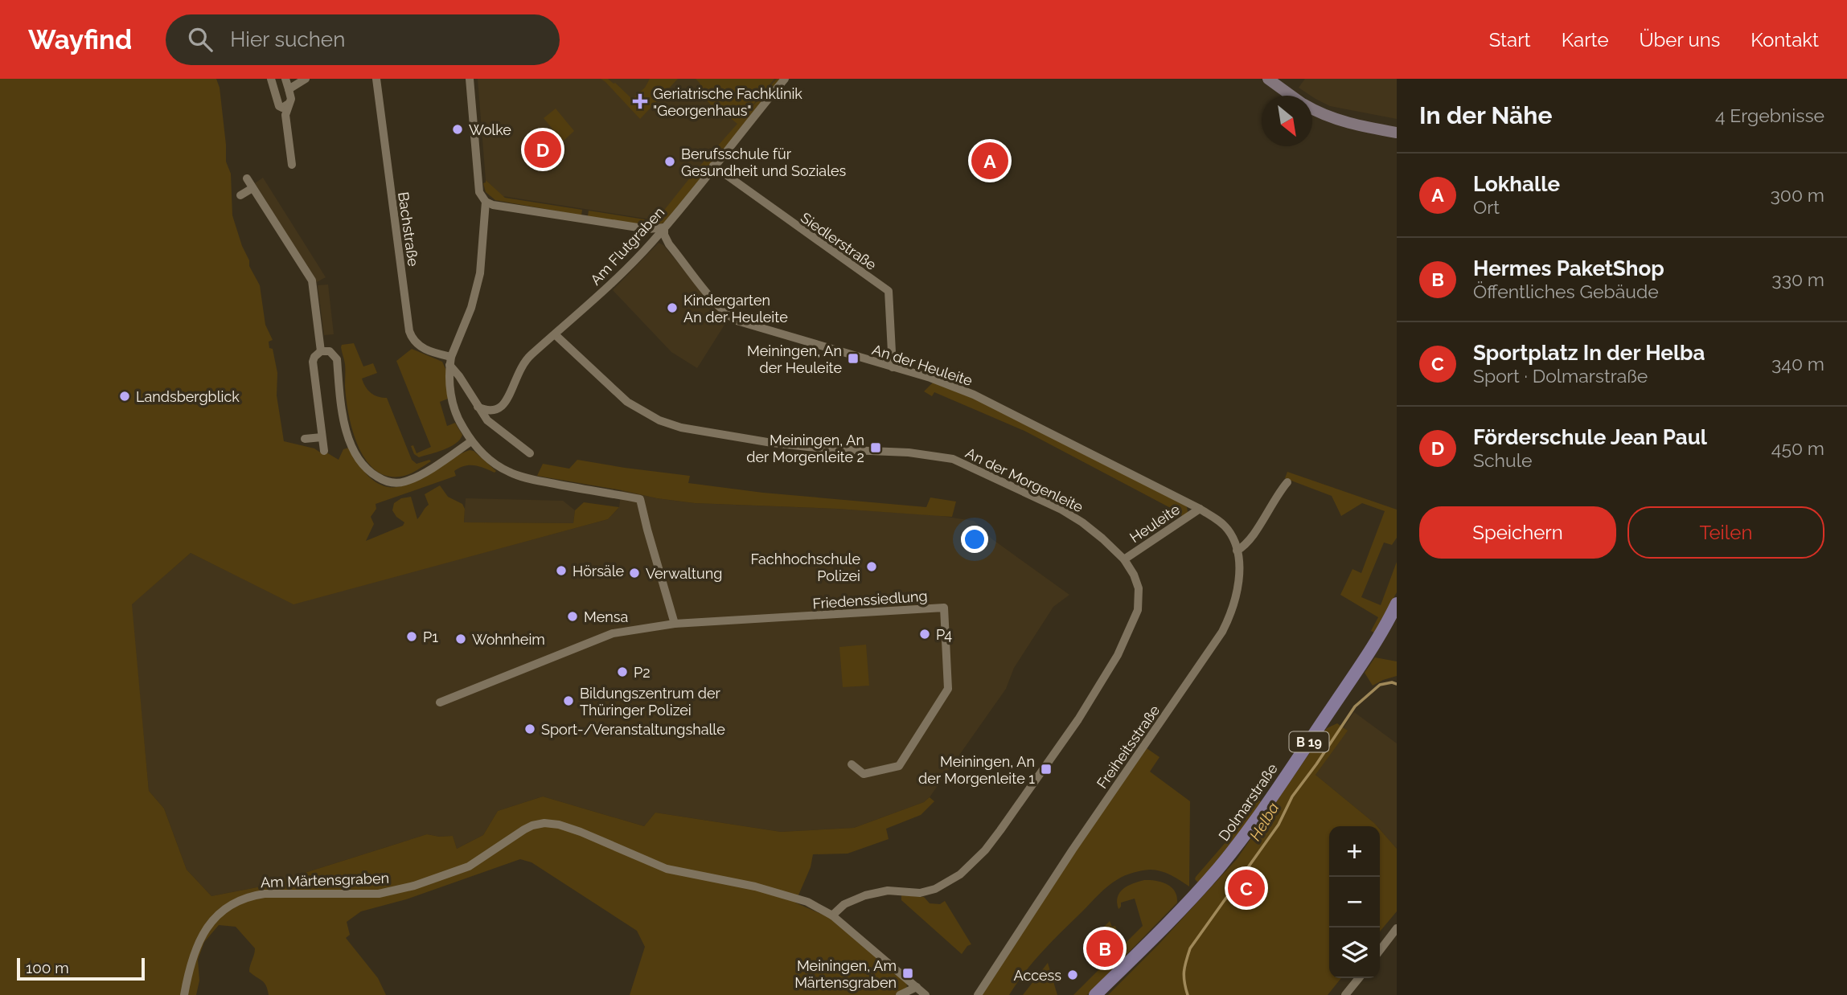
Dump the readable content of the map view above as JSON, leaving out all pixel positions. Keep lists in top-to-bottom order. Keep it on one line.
{"streets":{"main road":["B 19","Dolmarstraße"],"street":["Bachstraße","Siedlerstraße","Am Flutgraben","An der Heuleite","An der Morgenleite","Heuleite","Friedenssiedlung","Freiheitsstraße","Am Märtensgraben"]},"crossings":[["Siedlerstraße","Am Flutgraben"],["Siedlerstraße","An der Heuleite"],["Am Flutgraben","An der Heuleite"],["Am Flutgraben","An der Morgenleite"],["An der Heuleite","Heuleite"],["An der Heuleite","Freiheitsstraße"],["An der Morgenleite","Heuleite"],["An der Morgenleite","Am Märtensgraben"],["Heuleite","Freiheitsstraße"]],"water":["Helba"],"places":{"health":["Geriatrische Fachklinik \"Georgenhaus\""],"other":["Wolke","Berufsschule für Gesundheit und Soziales","Kindergarten An der Heuleite","Landsbergblick","Fachhochschule Polizei","Hörsäle","Verwaltung","Mensa","P4","P1","Wohnheim","P2","Bildungszentrum der Thüringer Polizei","Sport-/Veranstaltungshalle","Access"],"transit":["Meiningen, An der Heuleite","Meiningen, An der Morgenleite 2","Meiningen, An der Morgenleite 1","Meiningen, Am Märtensgraben"]},"scale_bar":"100 m","north":"bottom right","page":{"header":"Wayfind","search":"Hier suchen","nav":["Start","Karte","Über uns","Kontakt"],"heading":["In der Nähe","4 Ergebnisse"],"pins":["D","A","C","B"],"list":[{"mark":"A","name":"Lokhalle","note":"Ort","value":"300 m"},{"mark":"B","name":"Hermes PaketShop","note":"Öffentliches Gebäude","value":"330 m"},{"mark":"C","name":"Sportplatz In der Helba","note":"Sport · Dolmarstraße","value":"340 m"},{"mark":"D","name":"Förderschule Jean Paul","note":"Schule","value":"450 m"}],"buttons":["Speichern","Teilen"],"map_buttons":["+","−"],"scale":"100 m"}}
